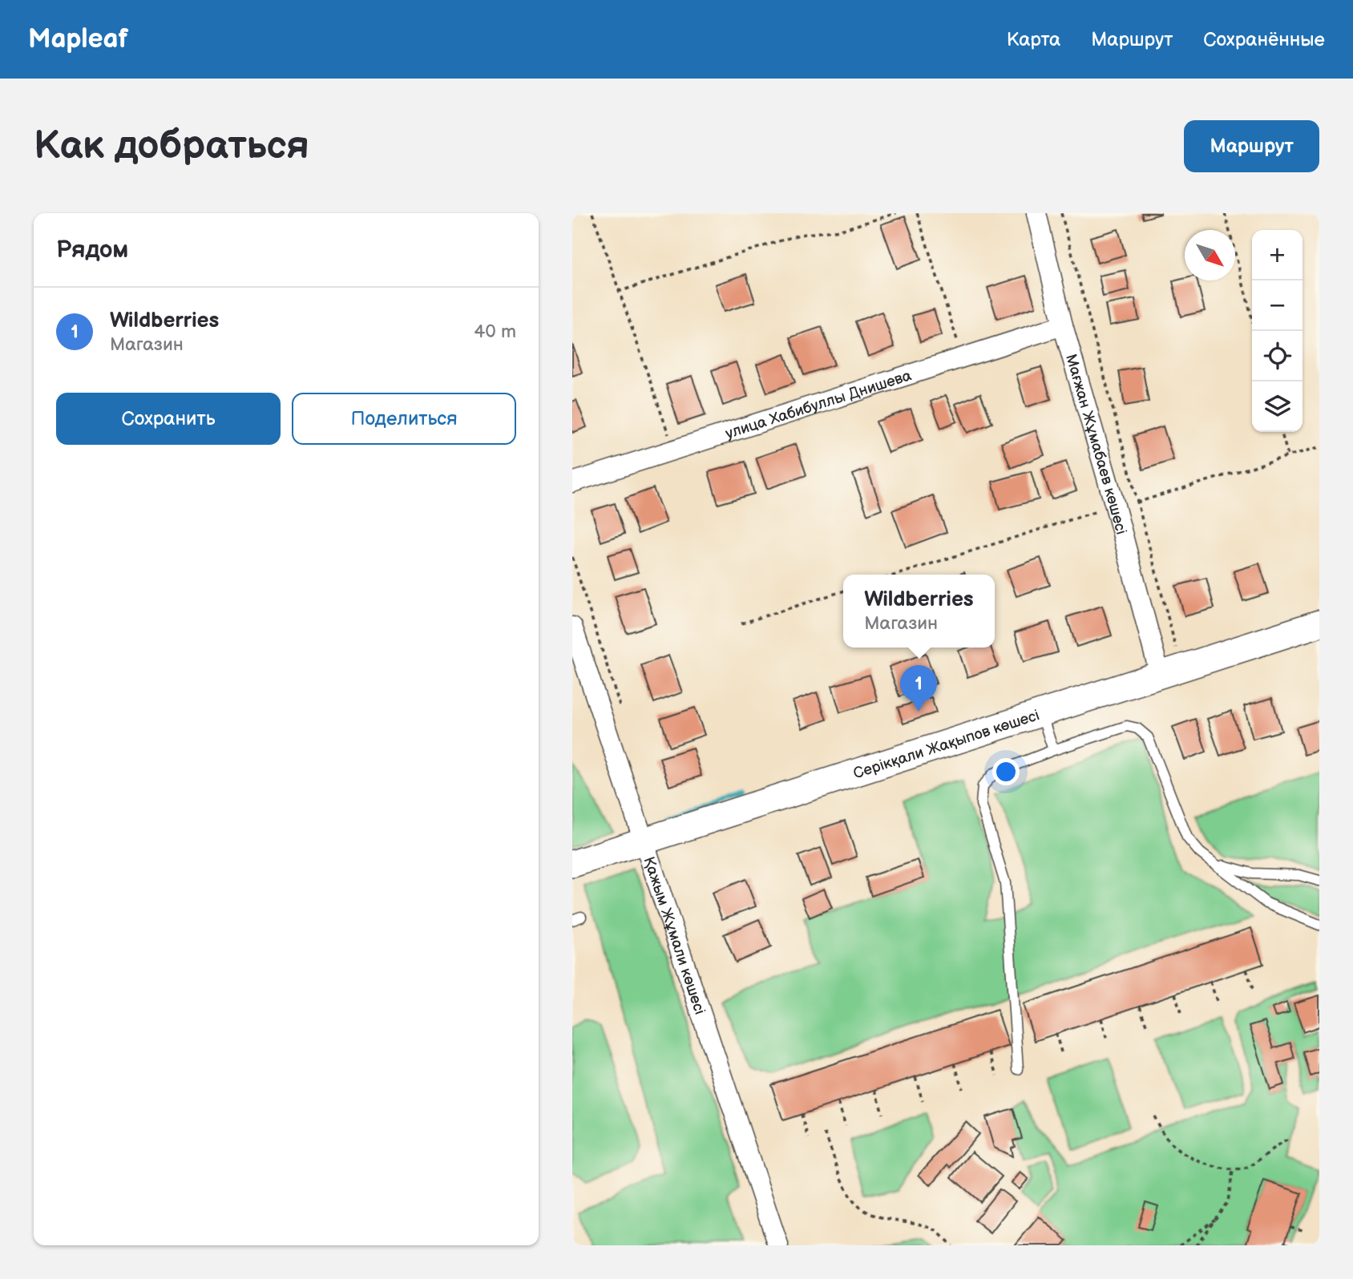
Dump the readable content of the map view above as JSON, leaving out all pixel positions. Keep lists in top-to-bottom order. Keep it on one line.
{"streets":{"main road":["Серікқали Жақыпов көшесі"],"street":["улица Хабибуллы Днишева","Мағжан Жұмабаев көшесі","Қажым Жұмали көшесі"]},"crossings":[["улица Хабибуллы Днишева","Мағжан Жұмабаев көшесі"],["Мағжан Жұмабаев көшесі","Серікқали Жақыпов көшесі"],["Серікқали Жақыпов көшесі","Қажым Жұмали көшесі"]],"north":"bottom right","page":{"header":"Mapleaf","nav":["Карта","Маршрут","Сохранённые"],"buttons":["Маршрут",["Сохранить","Поделиться"]],"title":"Как добраться","heading":"Рядом","map_buttons":["+","−"],"list":[{"mark":"1","name":"Wildberries","note":"Магазин","value":"40 m"}],"popup":["Wildberries","Магазин"],"pins":"1"}}
